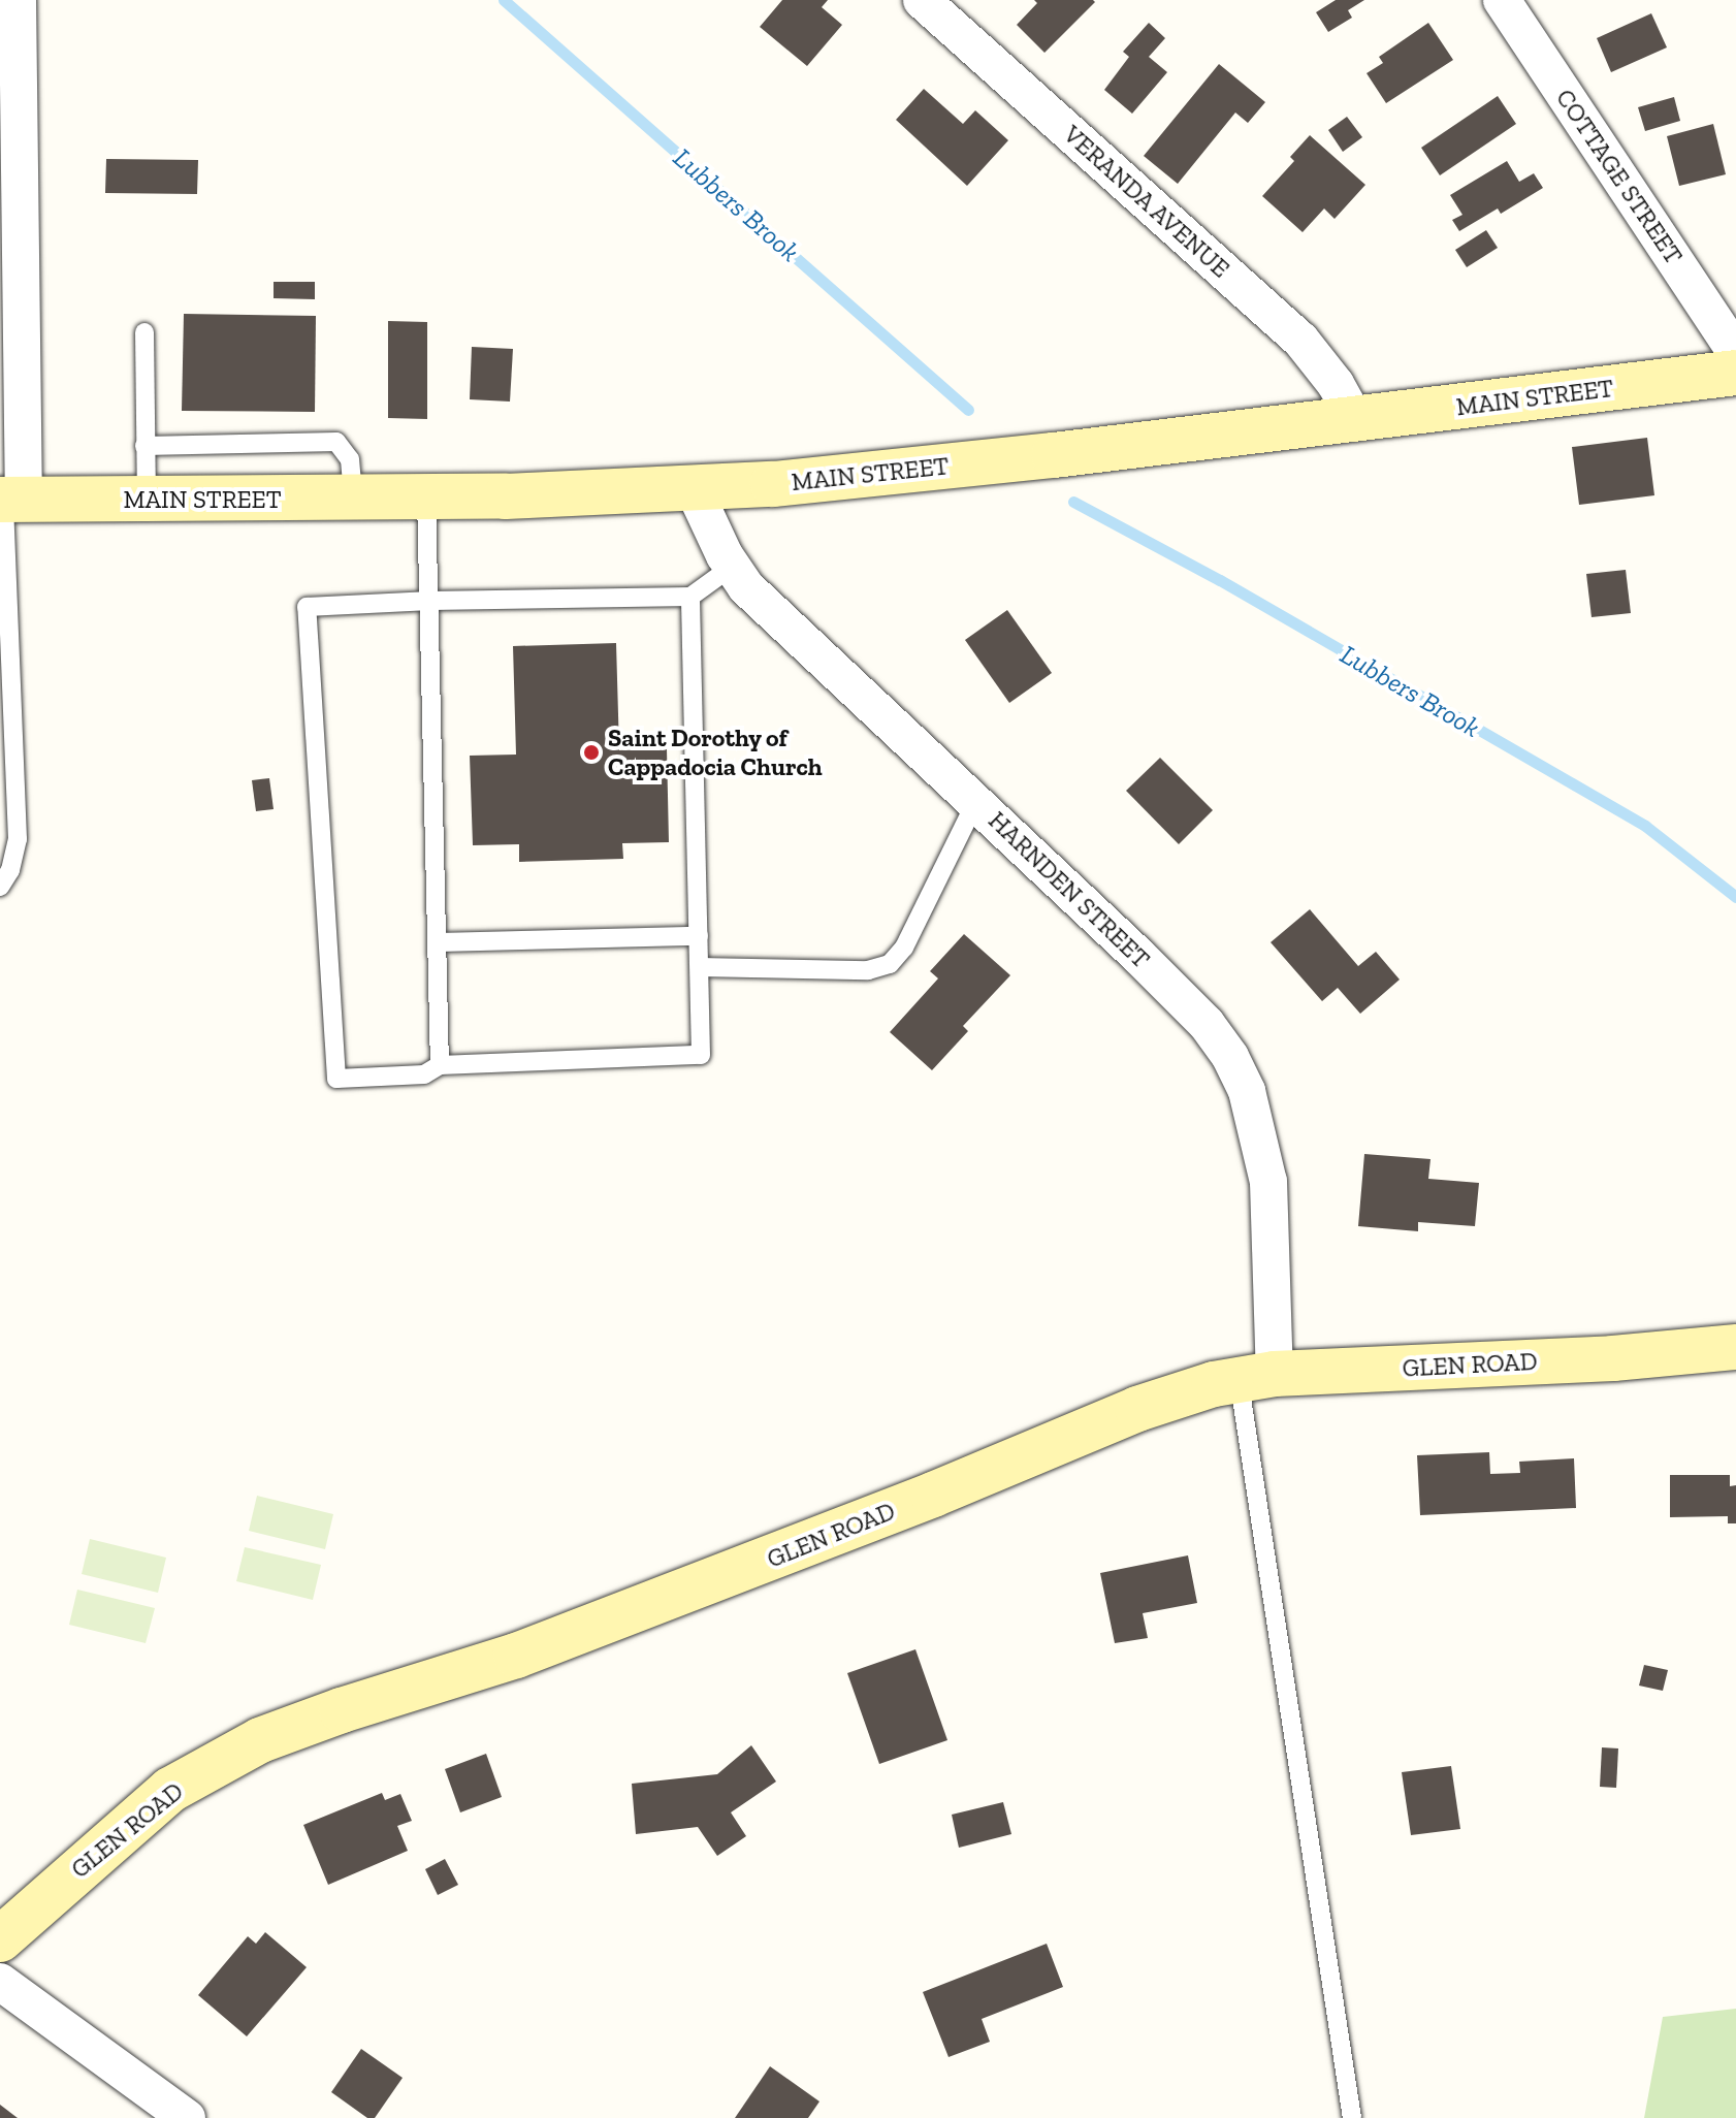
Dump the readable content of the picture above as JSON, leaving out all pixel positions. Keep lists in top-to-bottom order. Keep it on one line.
{"streets":{"street":["COTTAGE STREET","VERANDA AVENUE","MAIN STREET","HARNDEN STREET","GLEN ROAD"]},"crossings":[["VERANDA AVENUE","MAIN STREET"],["MAIN STREET","HARNDEN STREET"],["HARNDEN STREET","GLEN ROAD"]],"water":["Lubbers Brook"],"places":["Saint Dorothy of Cappadocia Church"]}
